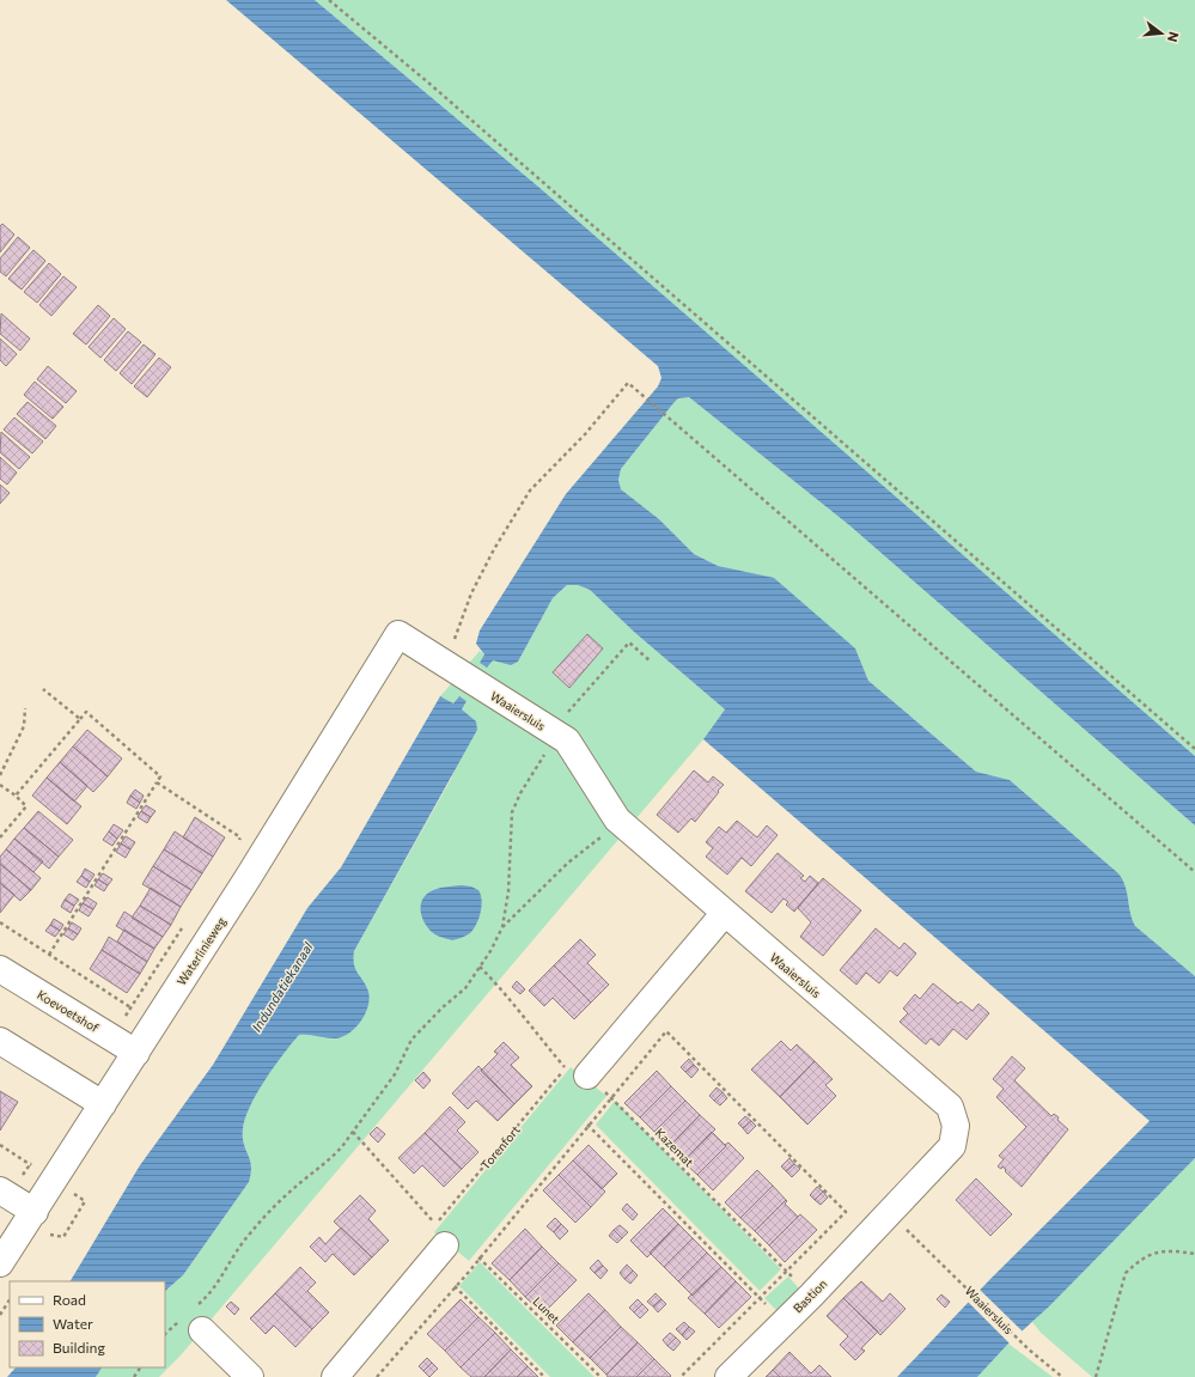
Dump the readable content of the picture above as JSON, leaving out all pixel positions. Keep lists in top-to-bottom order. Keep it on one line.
{"streets":{"street":["Waaiersluis","Waterlinieweg","Koevoetshof","Bastion"],"path":["Torenfort","Kazemat","Lunet"]},"crossings":[["Waaiersluis","Waterlinieweg"],["Waaiersluis","Bastion"],["Waterlinieweg","Koevoetshof"]],"water":["Indundatiekanaal"],"legend":["Road","Water","Building"],"north":"right"}
